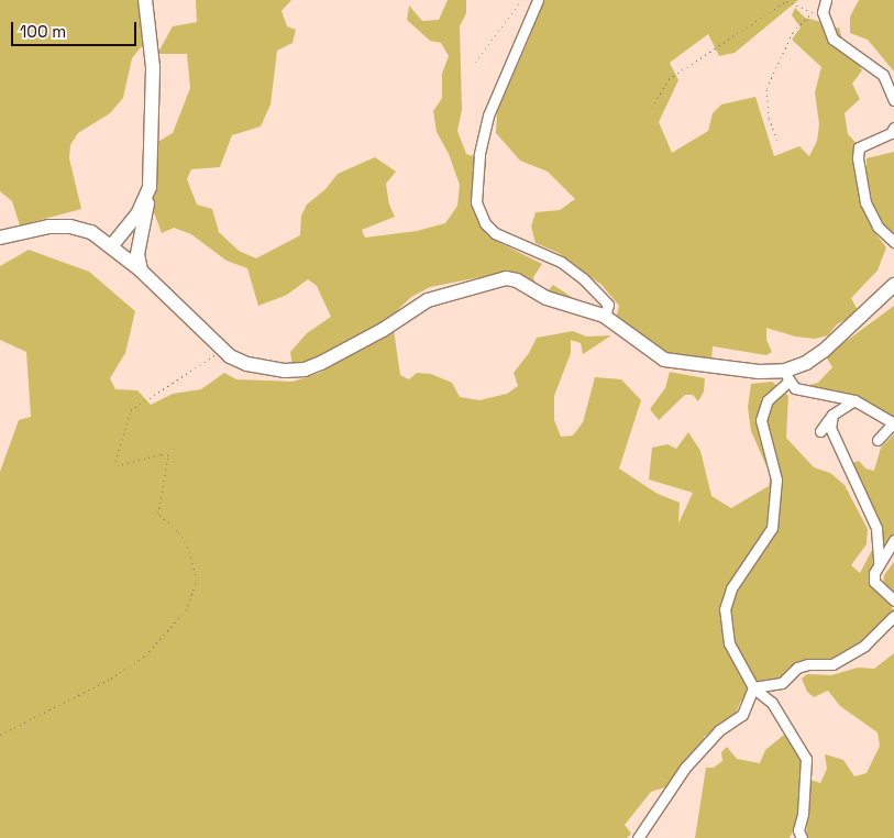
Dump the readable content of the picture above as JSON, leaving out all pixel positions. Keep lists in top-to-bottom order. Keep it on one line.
{"scale_bar":"100 m"}
